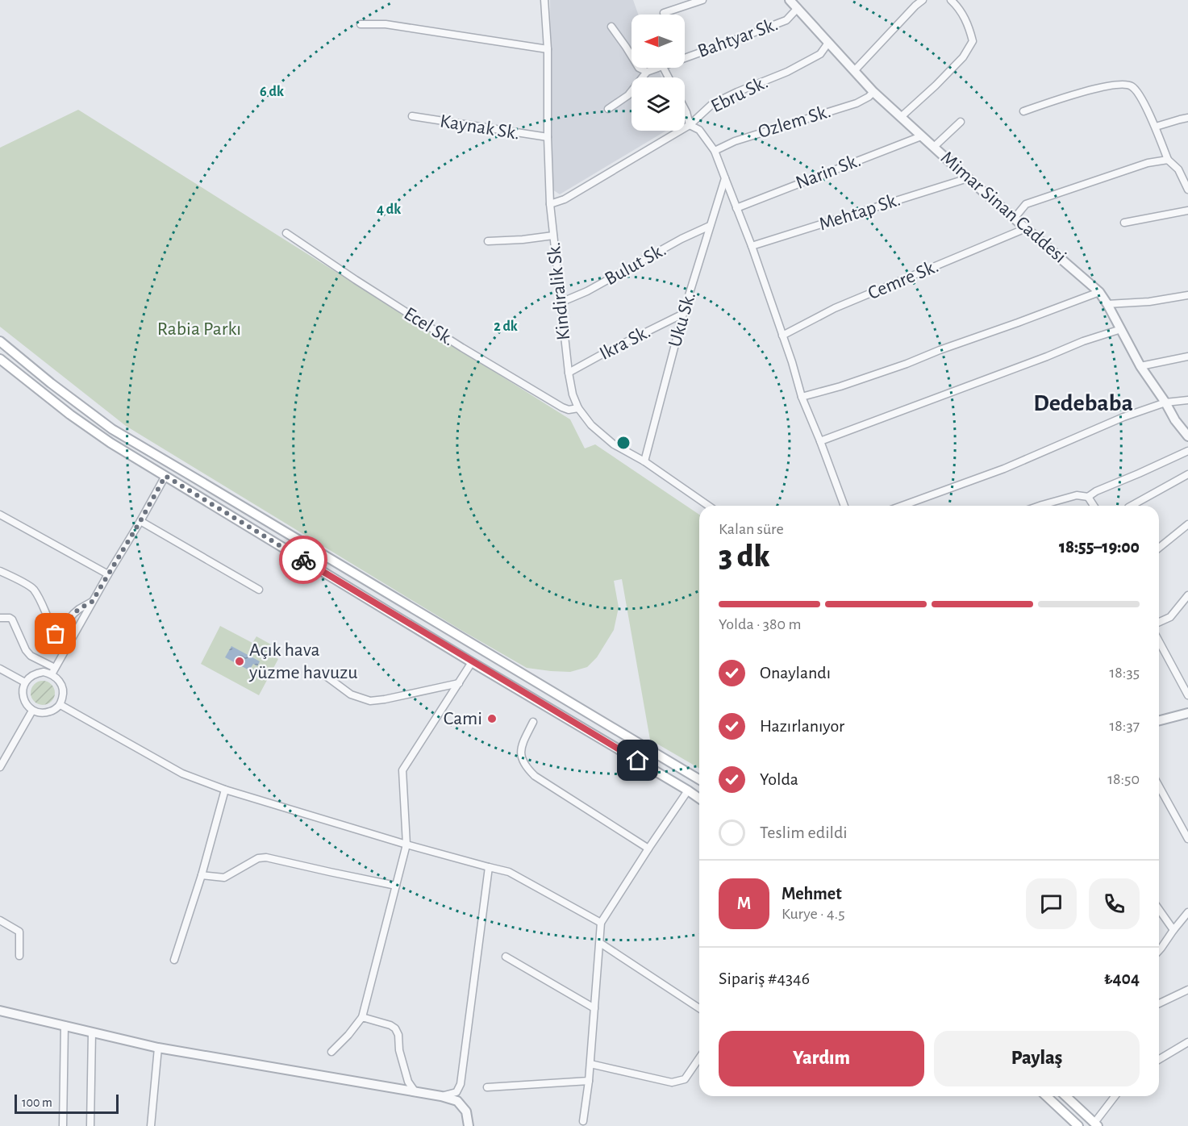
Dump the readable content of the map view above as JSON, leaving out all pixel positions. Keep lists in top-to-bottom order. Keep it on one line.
{"streets":{"street":["Bahtyar Sk.","Ebru Sk.","Ozlem Sk.","Kaynak Sk.","Narin Sk.","Mimar Sinan Caddesi","Mehtap Sk.","Bulut Sk.","Cemre Sk.","Kindiralik Sk.","Uku Sk.","Ecel Sk.","Ikra Sk."]},"crossings":[["Bahtyar Sk.","Mimar Sinan Caddesi"],["Ebru Sk.","Mimar Sinan Caddesi"],["Ebru Sk.","Kindiralik Sk."],["Ozlem Sk.","Mimar Sinan Caddesi"],["Kaynak Sk.","Kindiralik Sk."],["Narin Sk.","Mimar Sinan Caddesi"],["Mimar Sinan Caddesi","Mehtap Sk."],["Mimar Sinan Caddesi","Cemre Sk."],["Bulut Sk.","Kindiralik Sk."],["Bulut Sk.","Uku Sk."],["Kindiralik Sk.","Uku Sk."],["Kindiralik Sk.","Ecel Sk."],["Kindiralik Sk.","Ikra Sk."],["Uku Sk.","Ikra Sk."]],"districts":["Dedebaba"],"parks":["Rabia Parkı"],"places":["Açık hava yüzme havuzu","Cami"],"scale_bar":"100 m","north":"left","page":{"heading":["3 dk","Kalan süre","18:55–19:00"],"panel":["Mehmet","Kurye · 4.5","Sipariş #4346","₺404"],"bar":"Yolda · 380 m","list":[["Onaylandı","18:35"],["Hazırlanıyor","18:37"],["Yolda","18:50"],"Teslim edildi"],"round":"M","buttons":["Yardım","Paylaş"],"scale":"100 m"},"rings":["6 dk","4 dk","2 dk"]}
